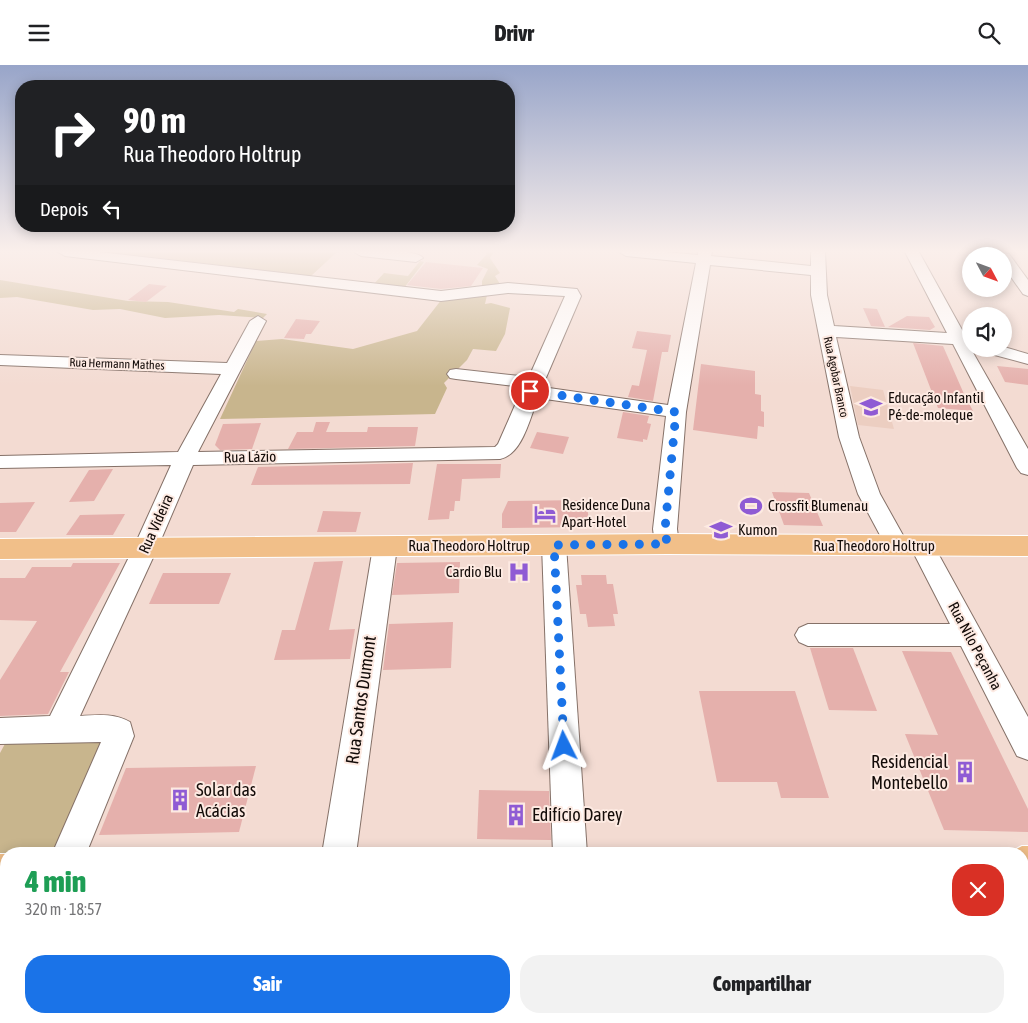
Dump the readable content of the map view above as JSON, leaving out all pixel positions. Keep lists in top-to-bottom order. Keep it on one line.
{"streets":{"main road":["Rua Theodoro Holtrup"],"street":["Rua Hermann Mathes","Rua Agobar Branco","Rua Lázio","Rua Videira","Rua Nilo Peçanha","Rua Santos Dumont"]},"crossings":[["Rua Hermann Mathes","Rua Videira"],["Rua Agobar Branco","Rua Theodoro Holtrup"],["Rua Agobar Branco","Rua Nilo Peçanha"],["Rua Lázio","Rua Videira"],["Rua Videira","Rua Theodoro Holtrup"],["Rua Theodoro Holtrup","Rua Nilo Peçanha"],["Rua Theodoro Holtrup","Rua Santos Dumont"]],"places":{"school or university":["Educação Infantil Pé-de-moleque","Kumon"],"sports":["Crossfit Blumenau"],"hotel":["Residence Duna Apart-Hotel"],"hospital":["Cardio Blu"],"building":["Residencial Montebello","Solar das Acácias","Edifício Darey"]},"north":"bottom right","page":{"header":"Drivr","turn":["90 m","Rua Theodoro Holtrup"],"then":"Depois","heading":["4 min","320 m · 18:57"],"buttons":["Sair","Compartilhar"]}}
